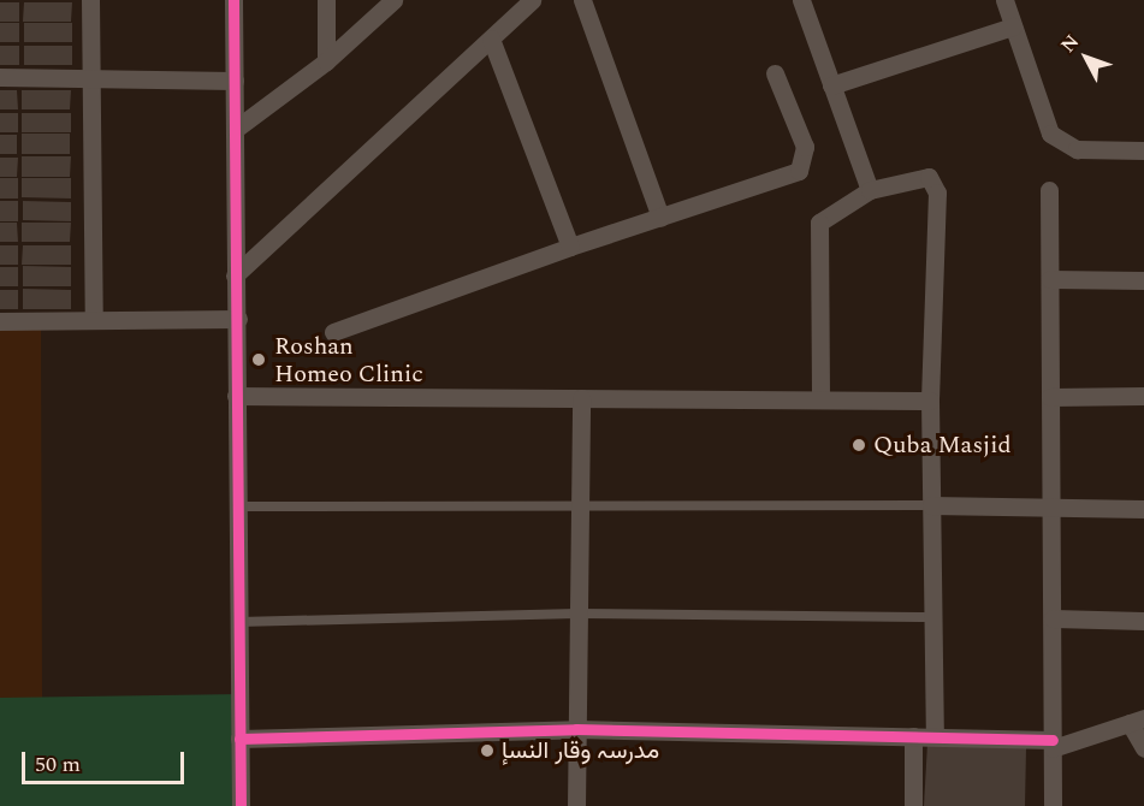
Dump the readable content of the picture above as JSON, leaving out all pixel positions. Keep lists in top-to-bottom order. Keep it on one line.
{"places":["Roshan Homeo Clinic","Quba Masjid","مدرسہ وقار النسإ"],"scale_bar":"50 m","north":"top left"}
